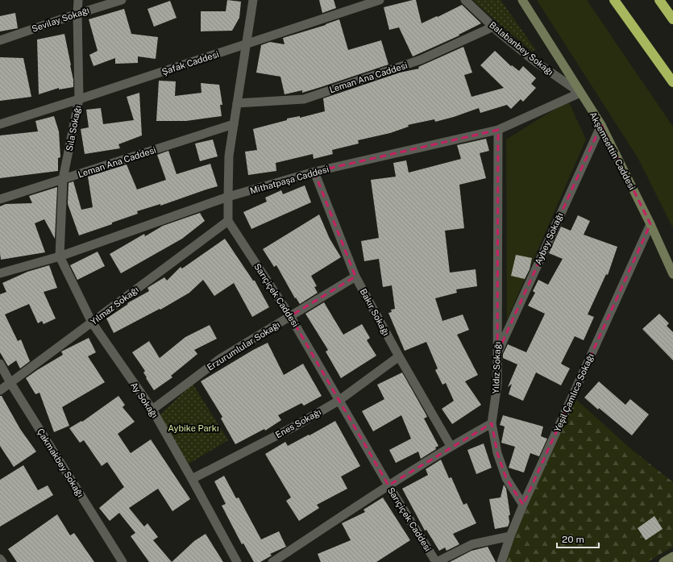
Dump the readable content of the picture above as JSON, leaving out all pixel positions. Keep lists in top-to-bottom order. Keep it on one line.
{"streets":{"main road":["Akşemsettin Caddesi"],"street":["Sevilay Sokağı","Balabanbey Sokağı","Şafak Caddesi","Leman Ana Caddesi","Sıla Sokağı","Mithatpaşa Caddesi","Aybey Sokağı","Sarıçiçek Caddesi","Yılmaz Sokağı","Bakır Sokağı","Erzurumlular Sokağı","Yıldız Sokağı","Yeşil Çamlıca Sokağı","Ay Sokağı","Enes Sokağı","Çakmakbey Sokağı"]},"crossings":[["Sevilay Sokağı","Sıla Sokağı"],["Balabanbey Sokağı","Leman Ana Caddesi"],["Balabanbey Sokağı","Akşemsettin Caddesi"],["Balabanbey Sokağı","Mithatpaşa Caddesi"],["Şafak Caddesi","Sıla Sokağı"],["Leman Ana Caddesi","Sıla Sokağı"],["Sıla Sokağı","Mithatpaşa Caddesi"],["Sıla Sokağı","Ay Sokağı"],["Akşemsettin Caddesi","Mithatpaşa Caddesi"],["Akşemsettin Caddesi","Aybey Sokağı"],["Akşemsettin Caddesi","Yeşil Çamlıca Sokağı"],["Mithatpaşa Caddesi","Bakır Sokağı"],["Mithatpaşa Caddesi","Yıldız Sokağı"],["Mithatpaşa Caddesi","Ay Sokağı"],["Aybey Sokağı","Yıldız Sokağı"],["Sarıçiçek Caddesi","Yılmaz Sokağı"],["Sarıçiçek Caddesi","Erzurumlular Sokağı"],["Sarıçiçek Caddesi","Enes Sokağı"],["Yılmaz Sokağı","Ay Sokağı"],["Yılmaz Sokağı","Çakmakbey Sokağı"],["Bakır Sokağı","Erzurumlular Sokağı"],["Bakır Sokağı","Enes Sokağı"],["Erzurumlular Sokağı","Ay Sokağı"],["Yıldız Sokağı","Yeşil Çamlıca Sokağı"],["Ay Sokağı","Enes Sokağı"]],"parks":["Aybike Parkı"],"scale_bar":"20 m"}
